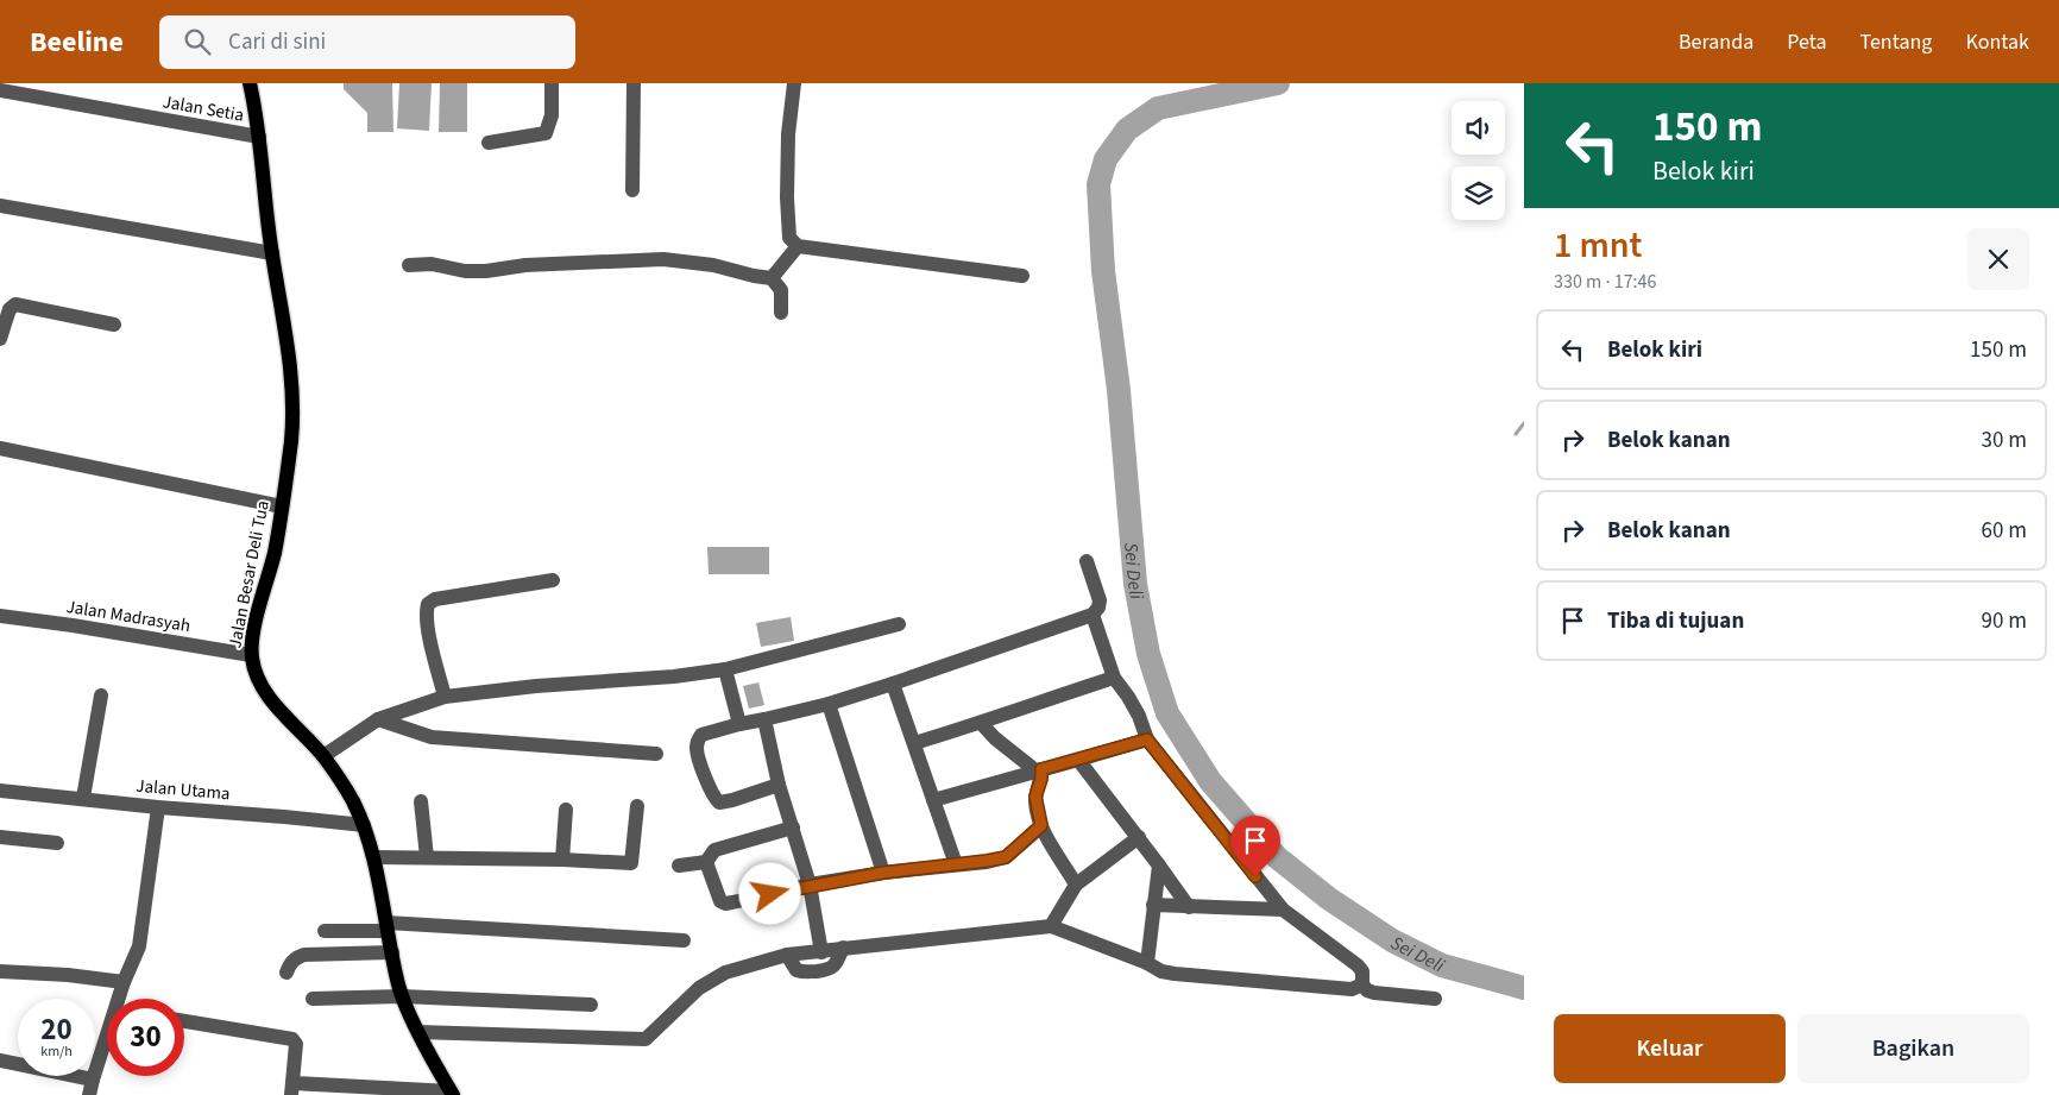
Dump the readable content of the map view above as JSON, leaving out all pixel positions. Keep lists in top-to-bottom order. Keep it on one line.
{"streets":{"main road":["Jalan Besar Deli Tua"],"street":["Jalan Setia","Jalan Madrasyah","Jalan Utama"]},"crossings":[["Jalan Setia","Jalan Besar Deli Tua"],["Jalan Besar Deli Tua","Jalan Madrasyah"],["Jalan Besar Deli Tua","Jalan Utama"]],"water":["Sei Deli"],"page":{"header":"Beeline","search":"Cari di sini","nav":["Beranda","Peta","Tentang","Kontak"],"turn":["150 m","Belok kiri"],"heading":["1 mnt","330 m · 17:46"],"list":[{"name":"Belok kiri","value":"150 m"},{"name":"Belok kanan","value":"30 m"},{"name":"Belok kanan","value":"60 m"},{"name":"Tiba di tujuan","value":"90 m"}],"speed":"20 km/h","limit":"30","buttons":["Keluar","Bagikan"]}}
